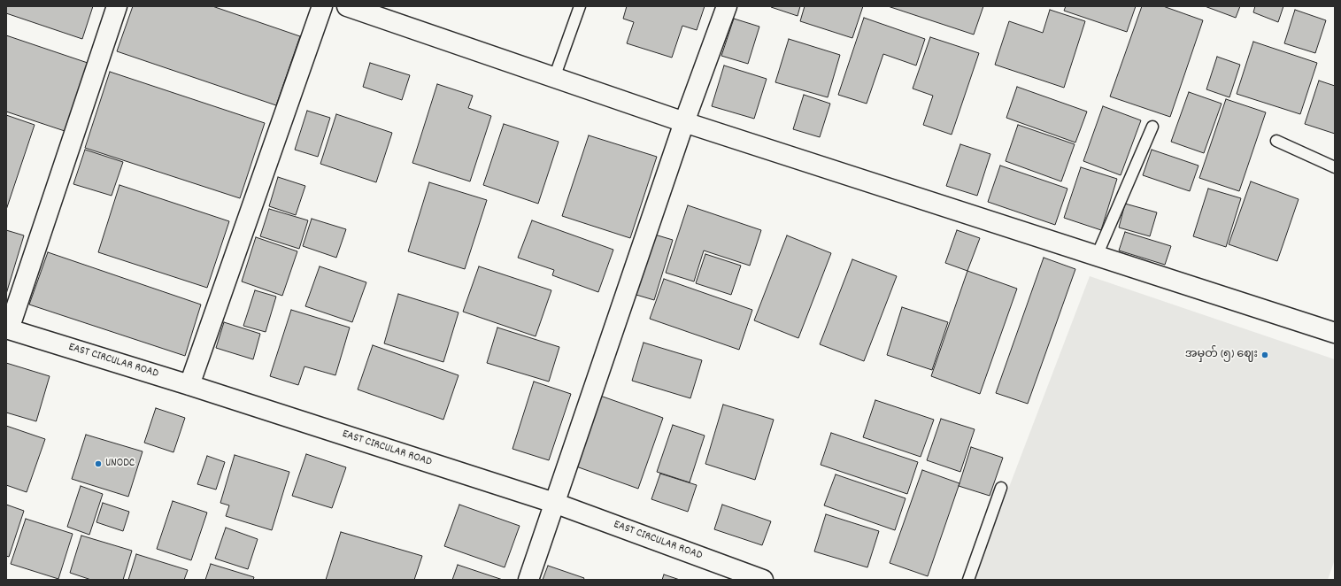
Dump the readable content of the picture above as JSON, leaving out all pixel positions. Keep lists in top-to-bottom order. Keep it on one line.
{"streets":{"street":["EAST CIRCULAR ROAD"]},"places":["အမှတ် (၅) ဈေး","UNODC"]}
